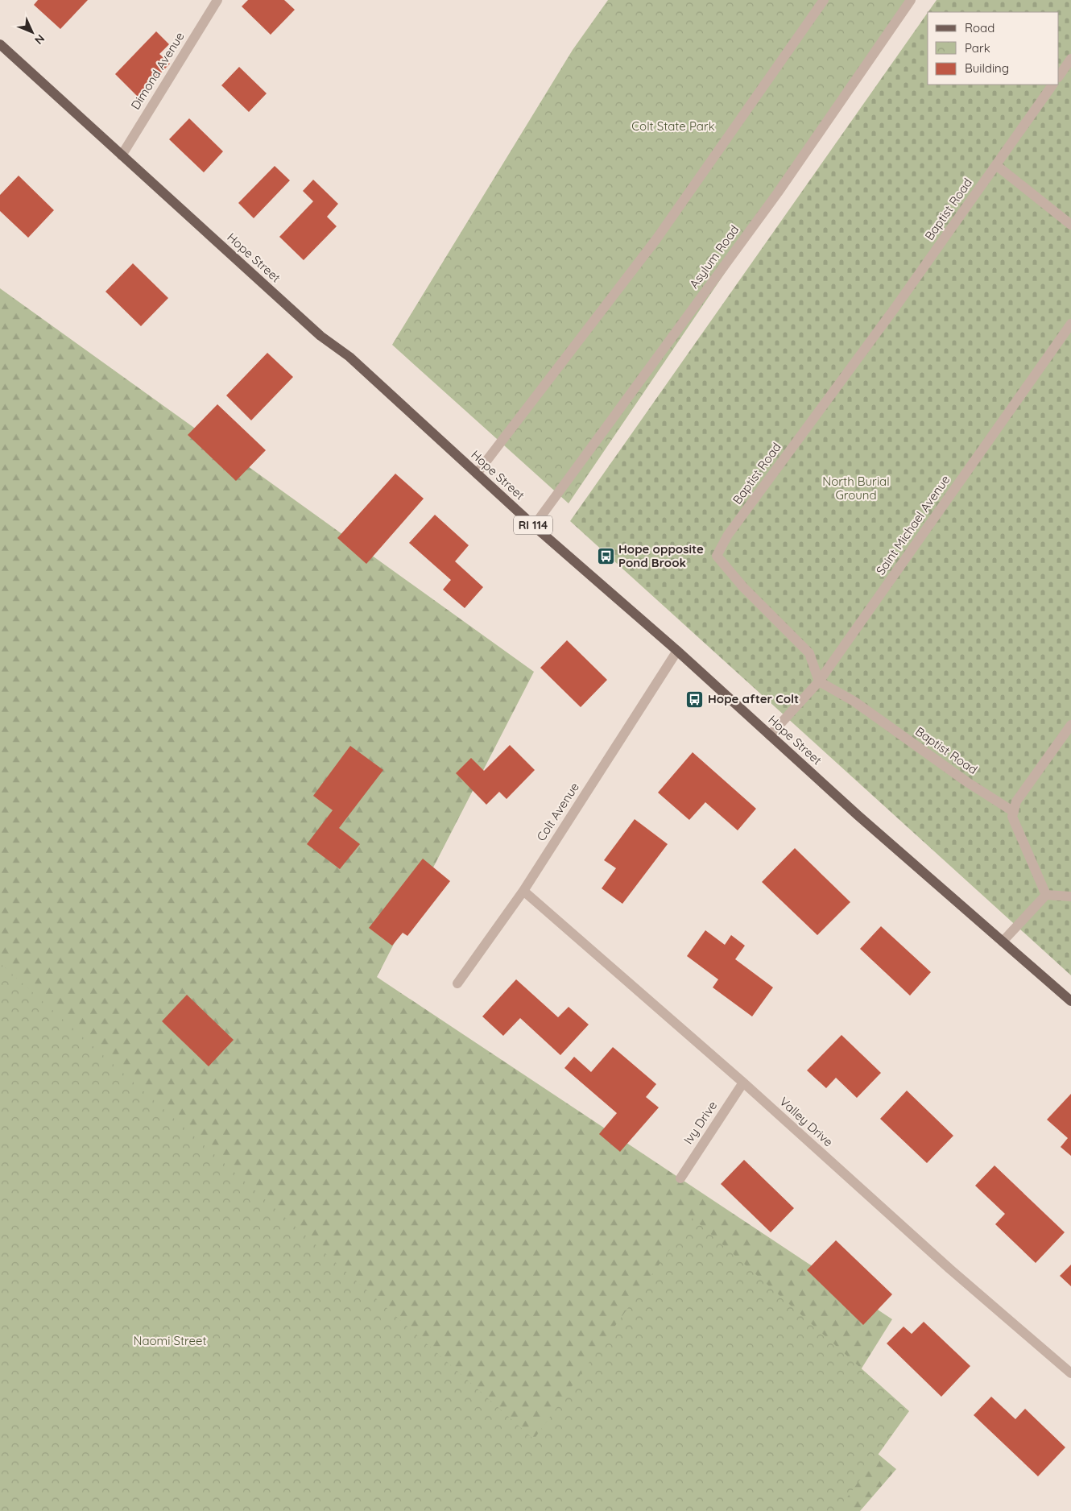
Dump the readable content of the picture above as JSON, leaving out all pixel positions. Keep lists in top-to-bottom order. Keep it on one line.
{"streets":{"main road":["Hope Street","RI 114"],"street":["Dimond Avenue","Baptist Road","Asylum Road","Saint Michael Avenue","Colt Avenue","Valley Drive","Ivy Drive"]},"crossings":[["Dimond Avenue","Hope Street"],["Baptist Road","Saint Michael Avenue"],["Asylum Road","Hope Street"],["Hope Street","Saint Michael Avenue"],["Hope Street","Colt Avenue"],["Colt Avenue","Valley Drive"],["Valley Drive","Ivy Drive"]],"parks":["Colt State Park","North Burial Ground","Naomi Street"],"places":{"bus stop":["Hope opposite Pond Brook","Hope after Colt"]},"legend":["Road","Park","Building"],"north":"bottom right"}
